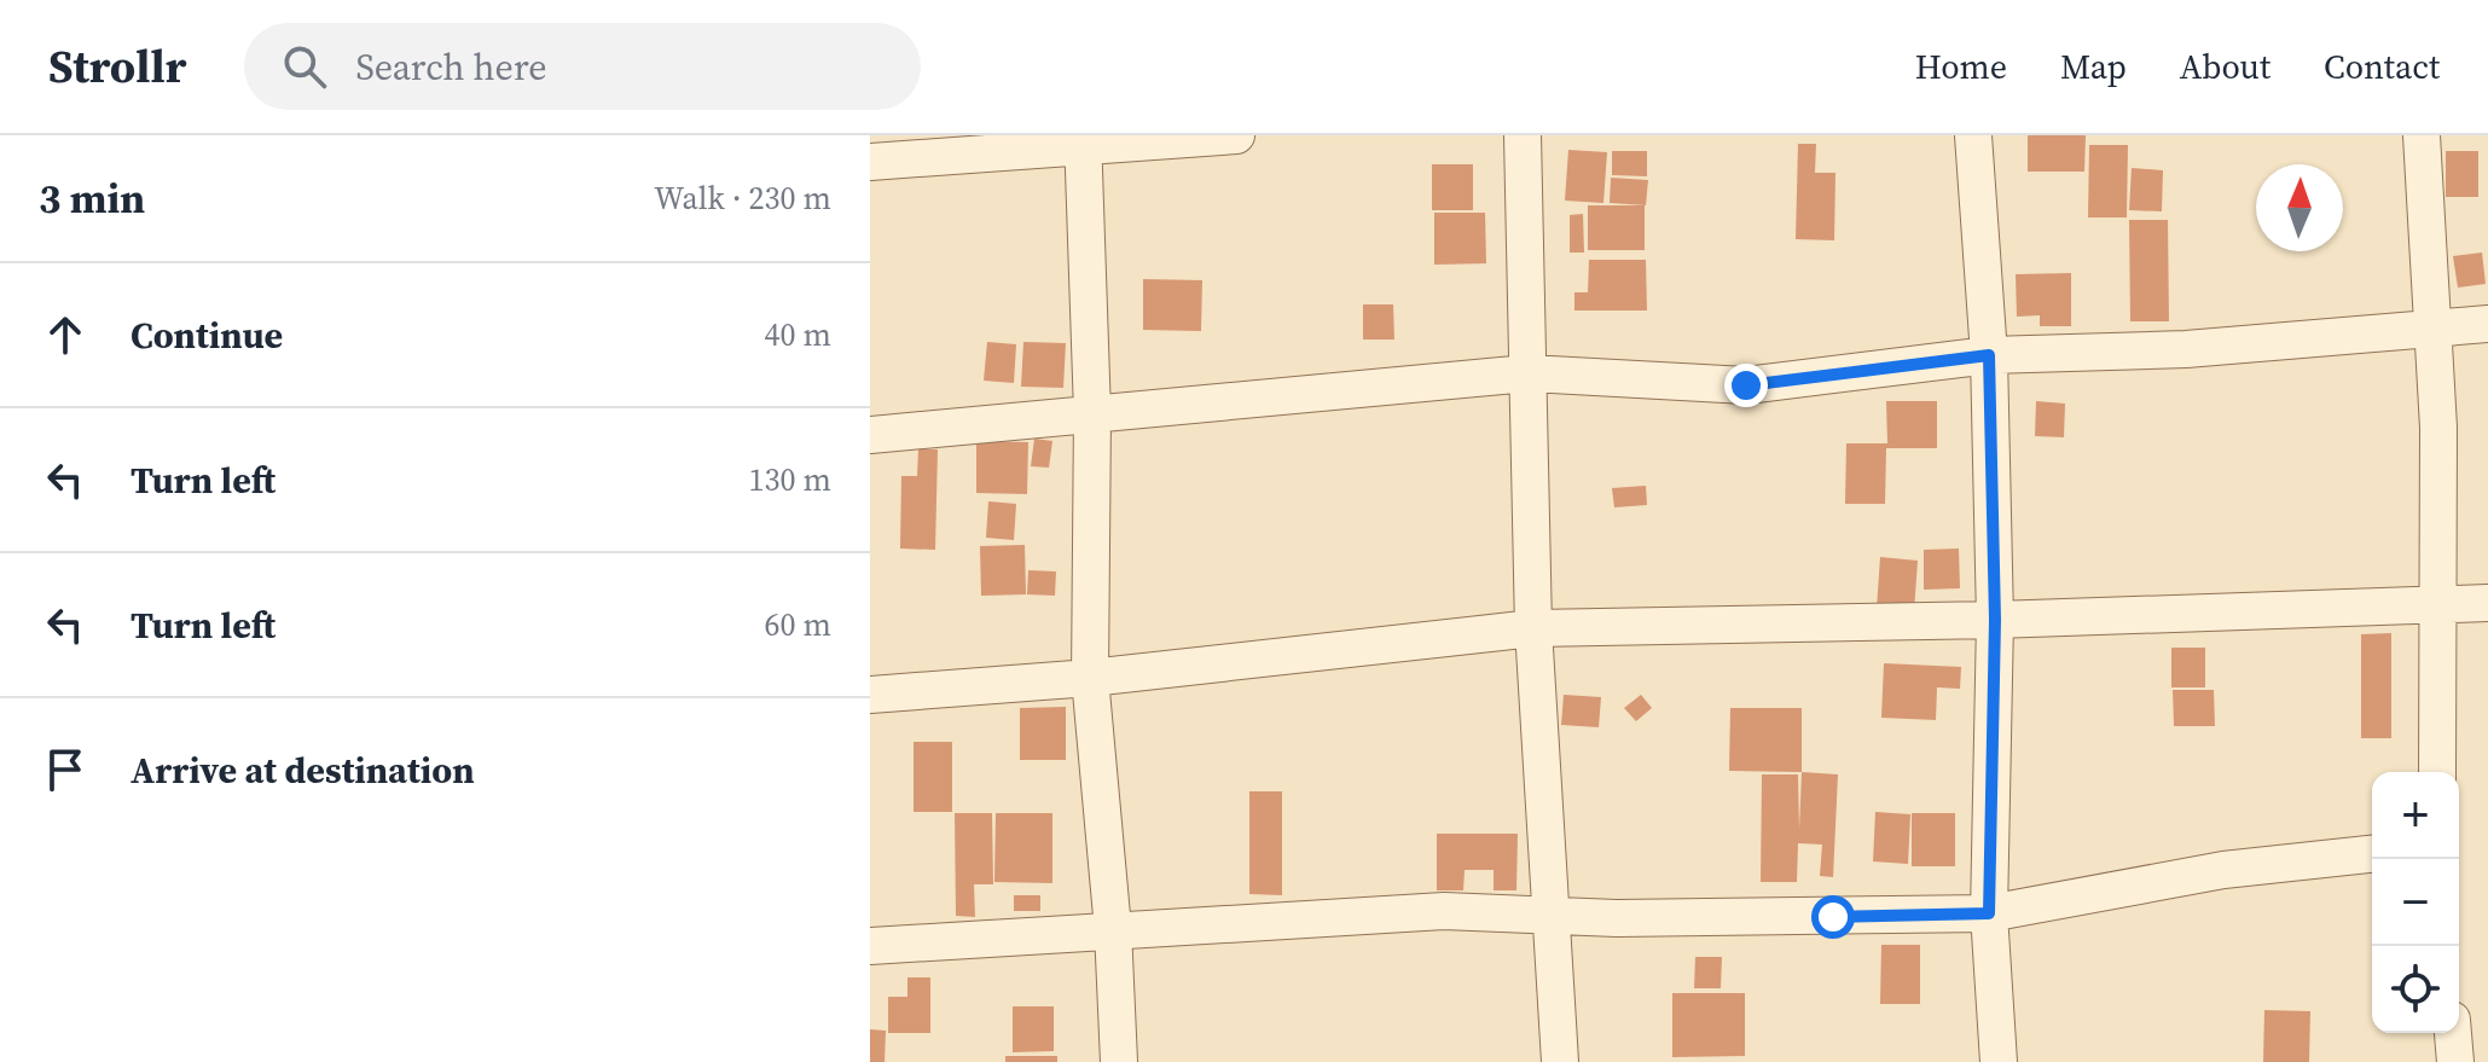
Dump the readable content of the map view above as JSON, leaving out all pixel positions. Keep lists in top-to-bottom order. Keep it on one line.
{"north":"top","page":{"header":"Strollr","search":"Search here","nav":["Home","Map","About","Contact"],"heading":["3 min","Walk · 230 m"],"list":[["Continue","40 m"],["Turn left","130 m"],["Turn left","60 m"],"Arrive at destination"],"map_buttons":["+","−"]}}
